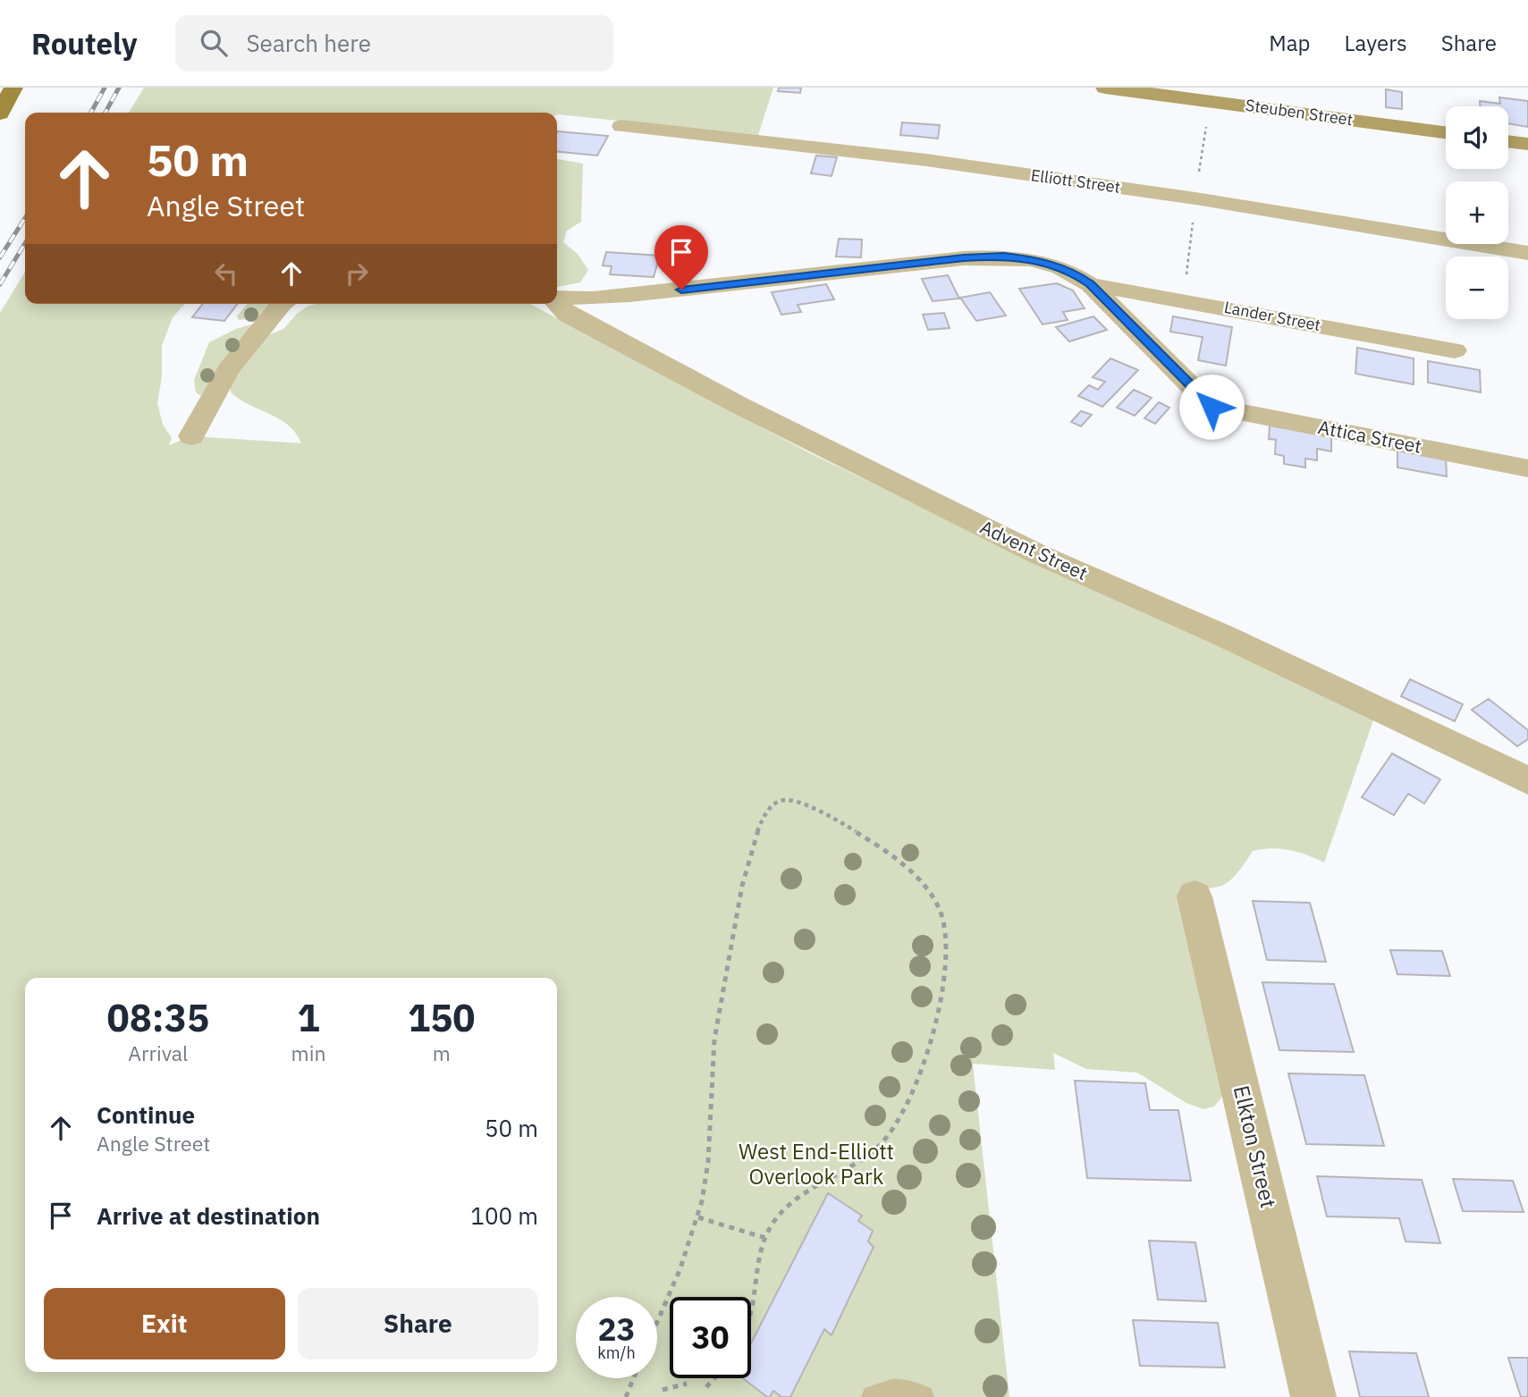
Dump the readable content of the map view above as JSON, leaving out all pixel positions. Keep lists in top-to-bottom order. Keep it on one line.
{"streets":{"street":["Steuben Street","Elliott Street","Lander Street","Attica Street","Advent Street","Elkton Street"]},"crossings":[["Lander Street","Attica Street"]],"parks":["West End-Elliott Overlook Park"],"page":{"header":"Routely","search":"Search here","nav":["Map","Layers","Share"],"map_buttons":["+","−"],"turn":["50 m","Angle Street"],"eta":["08:35","Arrival","1","min","150","m"],"list":[{"name":"Continue","note":"Angle Street","value":"50 m"},{"name":"Arrive at destination","value":"100 m"}],"buttons":["Exit","Share"],"speed":"23 km/h","limit":"30"}}
